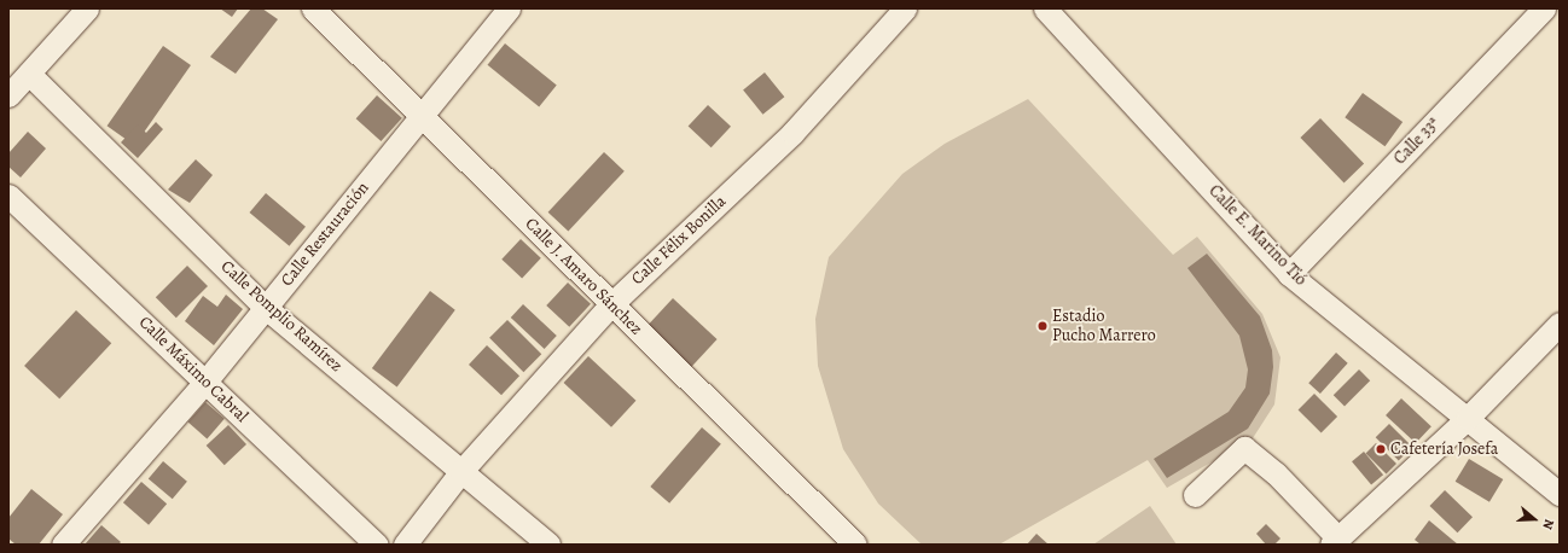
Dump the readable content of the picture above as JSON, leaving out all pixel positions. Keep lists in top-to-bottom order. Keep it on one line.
{"streets":{"street":["Calle 33ª","Calle Restauración","Calle E. Marino Tió","Calle Félix Bonilla","Calle J. Amaro Sánchez","Calle Pomplio Ramírez","Calle Máximo Cabral"]},"crossings":[["Calle 33ª","Calle E. Marino Tió"],["Calle Restauración","Calle J. Amaro Sánchez"],["Calle Restauración","Calle Pomplio Ramírez"],["Calle Restauración","Calle Máximo Cabral"],["Calle Félix Bonilla","Calle J. Amaro Sánchez"],["Calle Félix Bonilla","Calle Pomplio Ramírez"]],"places":["Estadio Pucho Marrero","Cafetería Josefa"],"north":"right"}
